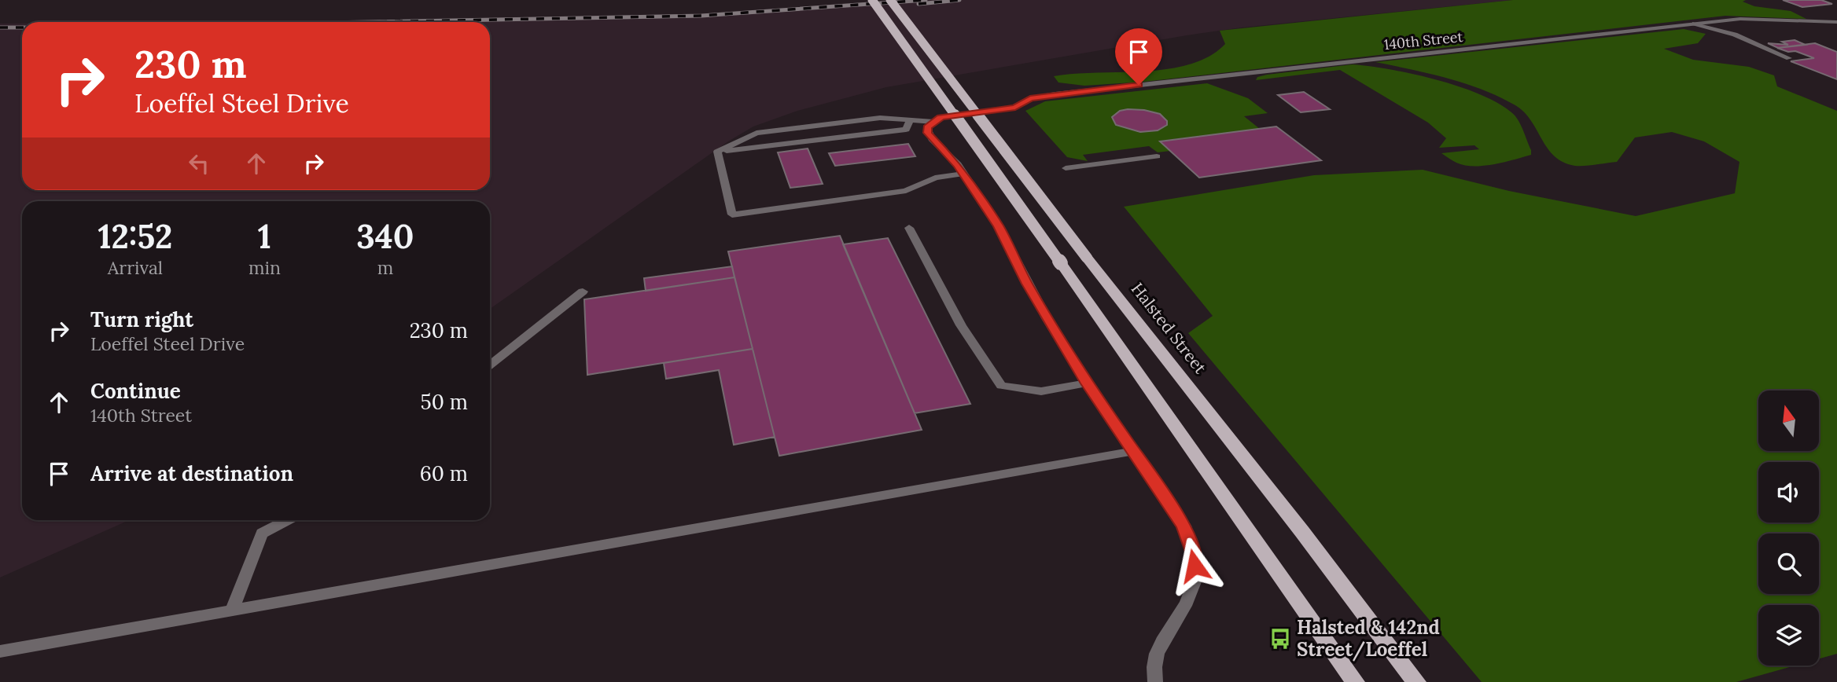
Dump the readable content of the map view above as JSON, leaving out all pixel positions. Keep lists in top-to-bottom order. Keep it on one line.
{"streets":{"main road":["Halsted Street"],"street":["140th Street"]},"places":{"bus stop":["Halsted & 142nd Street/Loeffel"]},"north":"top","page":{"turn":["230 m","Loeffel Steel Drive"],"eta":["12:52","Arrival","1","min","340","m"],"list":[{"name":"Turn right","note":"Loeffel Steel Drive","value":"230 m"},{"name":"Continue","note":"140th Street","value":"50 m"},{"name":"Arrive at destination","value":"60 m"}]}}
